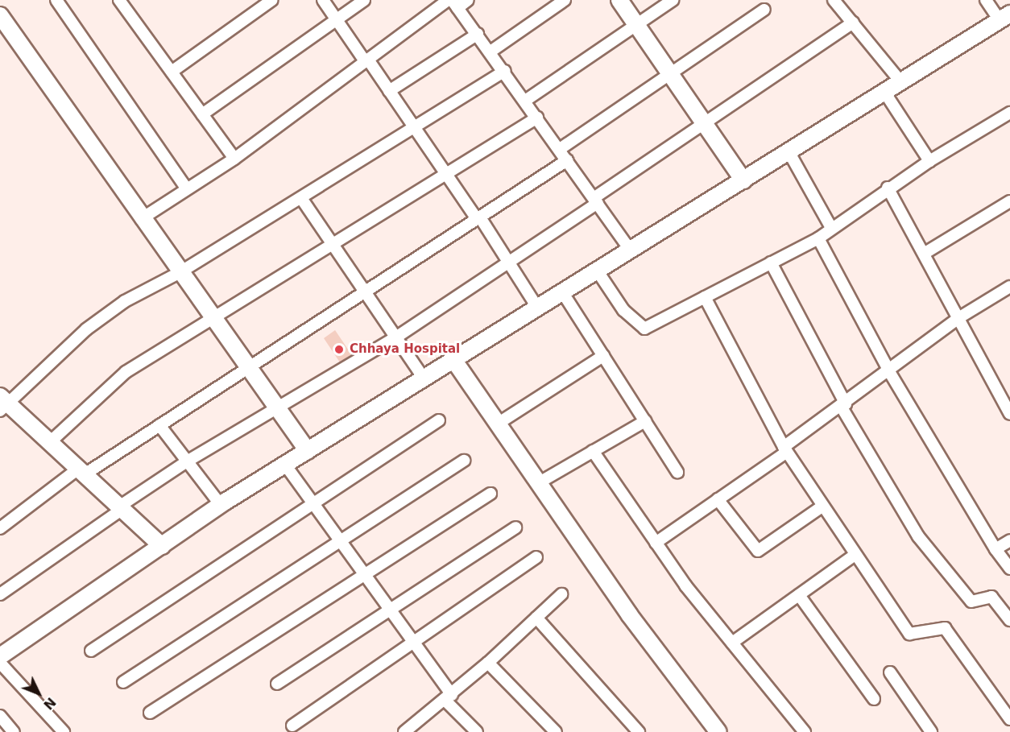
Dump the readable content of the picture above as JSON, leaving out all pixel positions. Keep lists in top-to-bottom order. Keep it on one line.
{"places":["Chhaya Hospital"],"north":"bottom right"}
